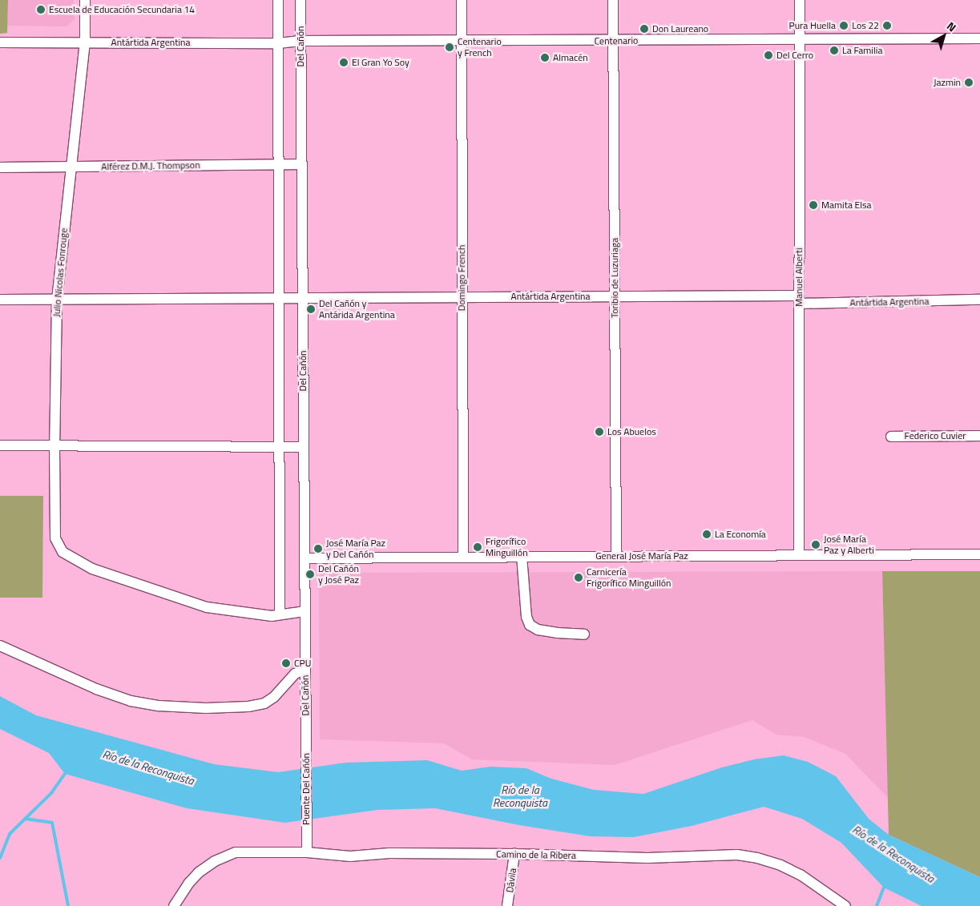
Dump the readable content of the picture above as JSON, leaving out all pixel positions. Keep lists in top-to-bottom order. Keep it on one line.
{"streets":{"street":["Centenario","Antártida Argentina","Del Cañón","Alférez D.M.J. Thompson","Julio Nicolas Fonrouge","Manuel Alberti","Domingo French","Toribio de Luzuriaga","Federico Cuvier","General José María Paz","Puente Del Cañón","Camino de la Ribera","Dávila"]},"crossings":[["Centenario","Antártida Argentina"],["Centenario","Del Cañón"],["Centenario","Manuel Alberti"],["Centenario","Domingo French"],["Centenario","Toribio de Luzuriaga"],["Antártida Argentina","Del Cañón"],["Antártida Argentina","Julio Nicolas Fonrouge"],["Antártida Argentina","Manuel Alberti"],["Antártida Argentina","Domingo French"],["Antártida Argentina","Toribio de Luzuriaga"],["Del Cañón","Alférez D.M.J. Thompson"],["Del Cañón","General José María Paz"],["Del Cañón","Puente Del Cañón"],["Alférez D.M.J. Thompson","Julio Nicolas Fonrouge"],["Manuel Alberti","General José María Paz"],["Domingo French","General José María Paz"],["Toribio de Luzuriaga","General José María Paz"],["Puente Del Cañón","Camino de la Ribera"],["Camino de la Ribera","Dávila"]],"water":["Río de la Reconquista"],"places":["Escuela de Educación Secundaria 14","Pura Huella","Los 22","Don Laureano","Centenario y French","La Familia","Del Cerro","Almacén","El Gran Yo Soy","Jazmin","Mamita Elsa","Del Cañón y Antárida Argentina","Los Abuelos","La Economía","José María Paz y Alberti","Frigorífico Minguillón","José María Paz y Del Cañón","Del Cañón y José Paz","Carnicería Frigorífico Minguillón","CPU"],"north":"top right"}
